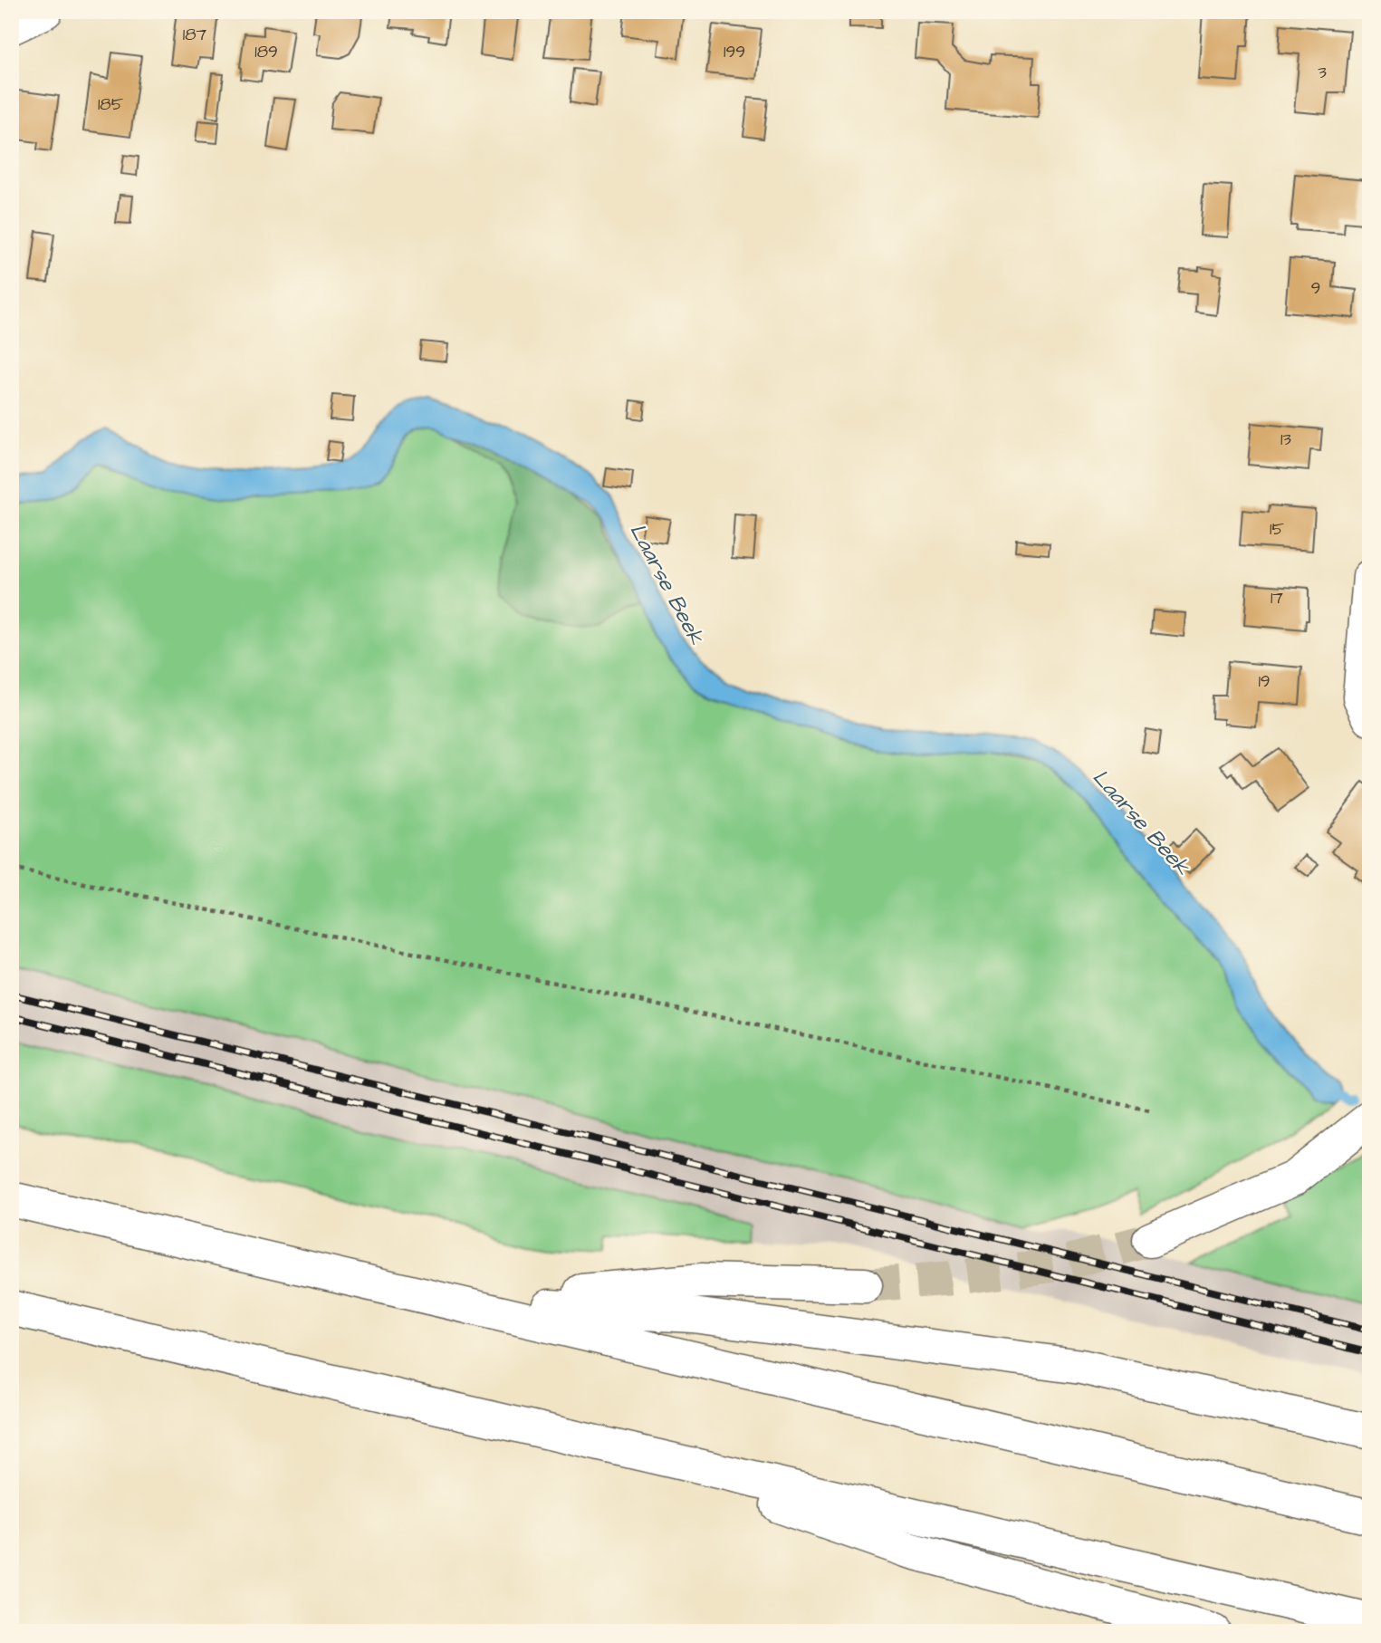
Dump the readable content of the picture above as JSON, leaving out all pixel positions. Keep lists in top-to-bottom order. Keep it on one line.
{"water":["Laarse Beek"],"house_numbers":["187","189","199","3","185","9","13","15","17","19"]}
